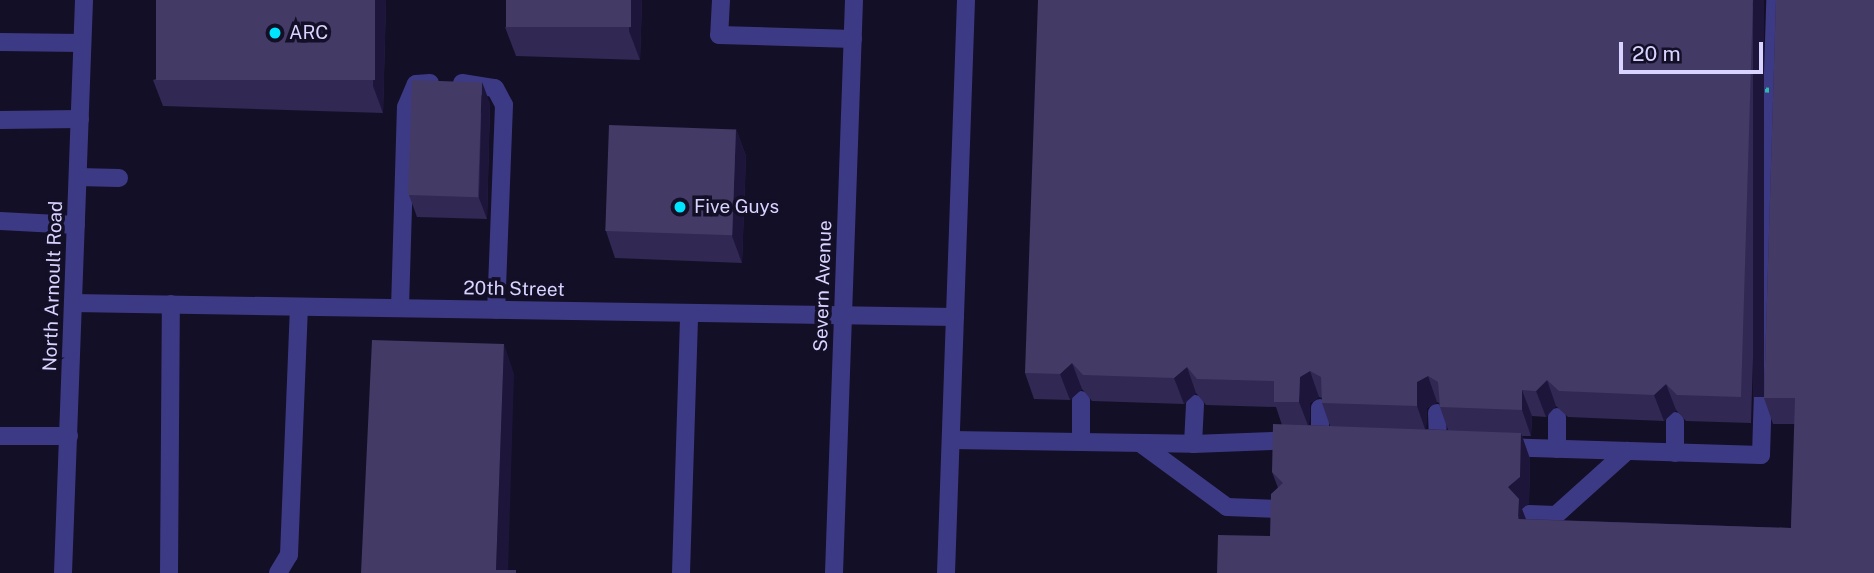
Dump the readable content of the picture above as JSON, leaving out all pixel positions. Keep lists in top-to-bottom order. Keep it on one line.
{"streets":{"street":["North Arnoult Road","Severn Avenue","20th Street"]},"crossings":[["North Arnoult Road","20th Street"],["Severn Avenue","20th Street"]],"places":["ARC","Five Guys"],"scale_bar":"20 m"}
